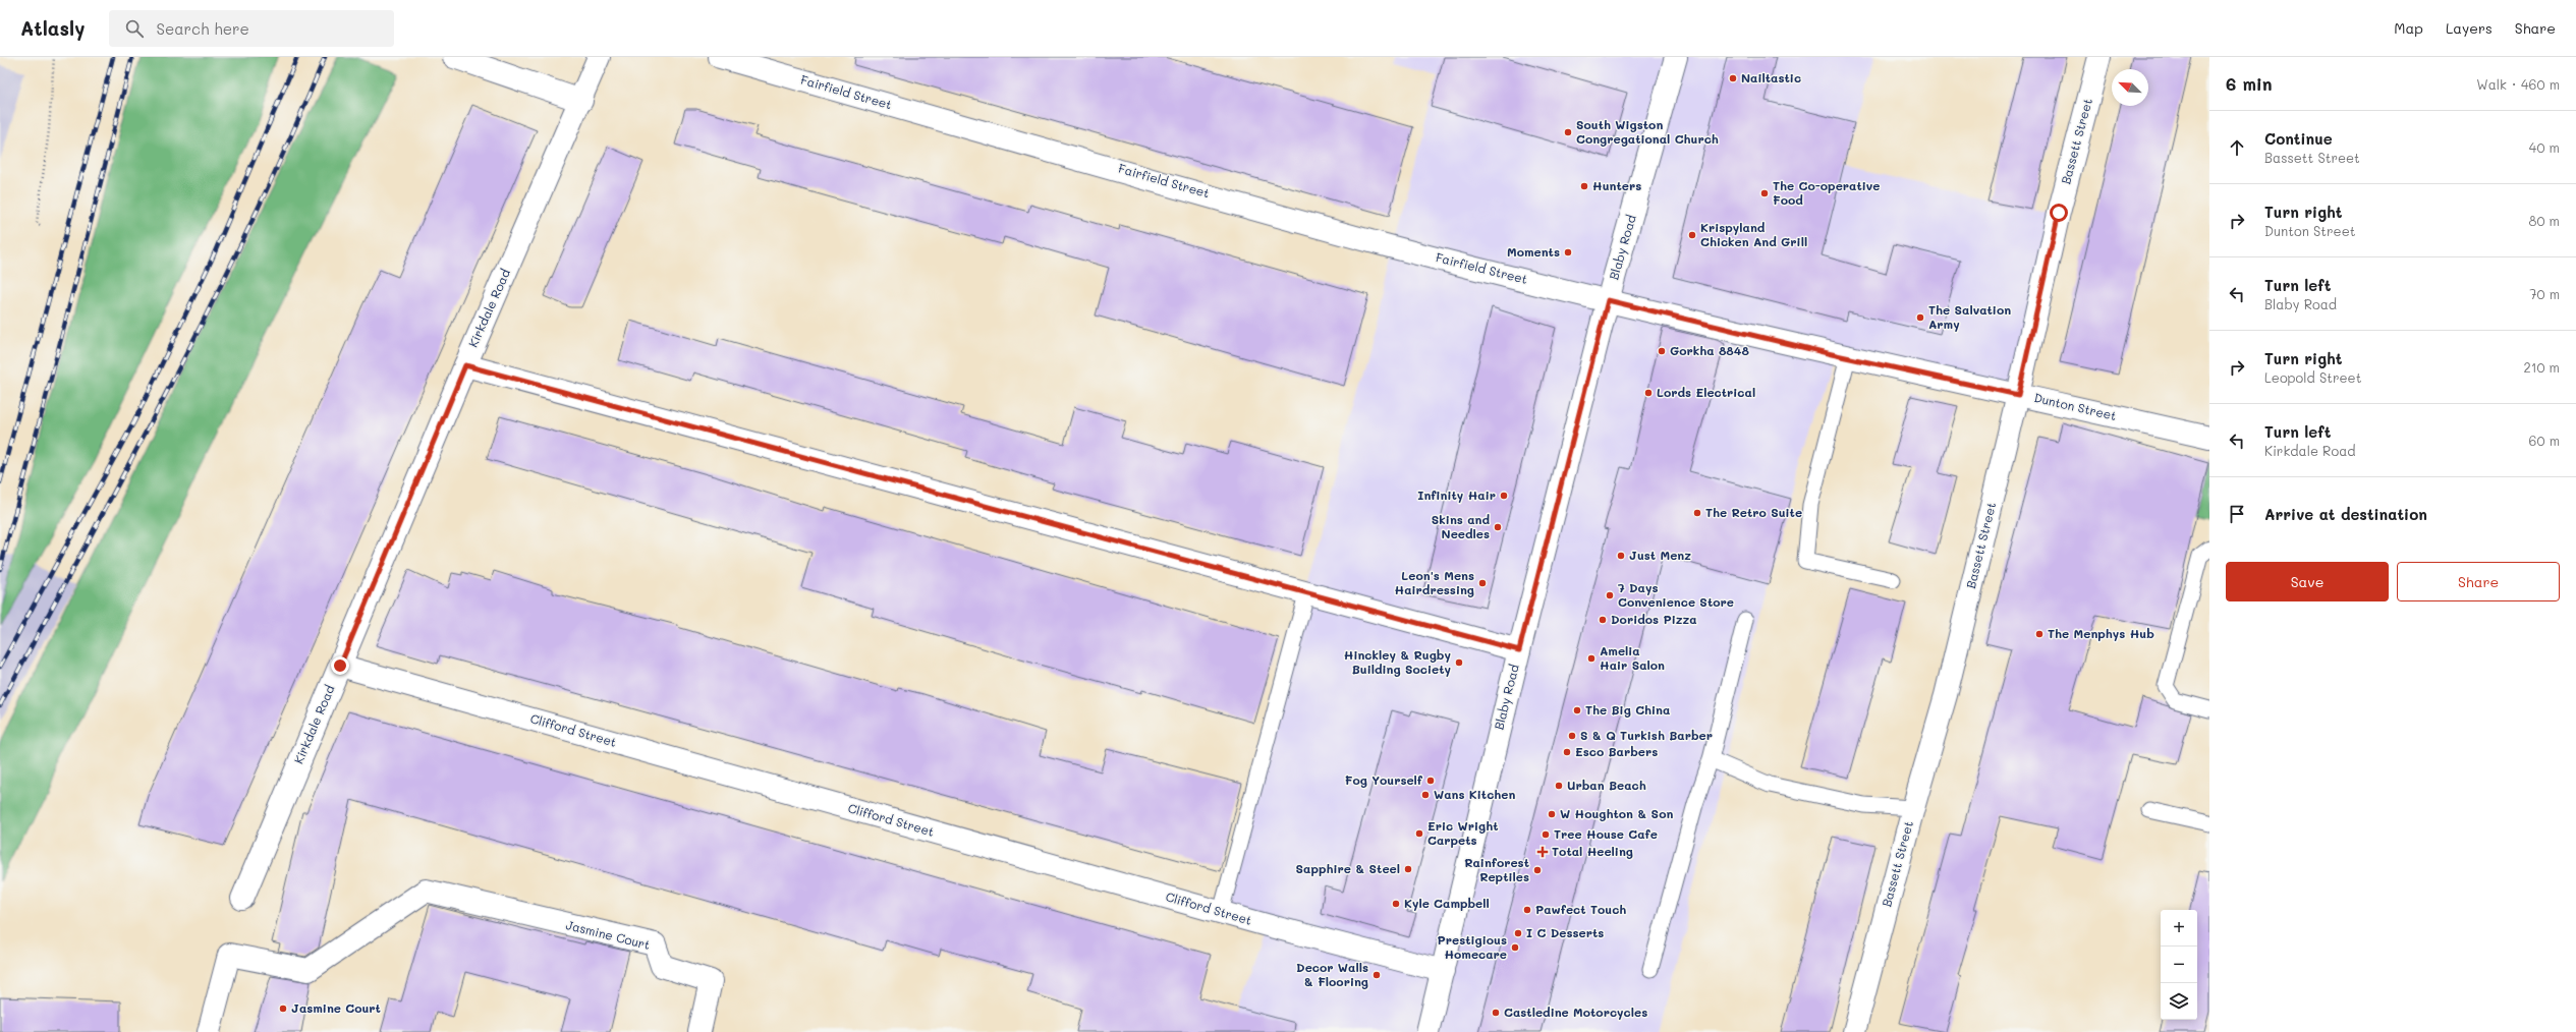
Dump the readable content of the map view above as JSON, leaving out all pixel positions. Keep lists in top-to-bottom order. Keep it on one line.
{"streets":{"street":["Fairfield Street","Bassett Street","Blaby Road","Kirkdale Road","Dunton Street","Clifford Street","Jasmine Court"]},"crossings":[["Fairfield Street","Blaby Road"],["Fairfield Street","Dunton Street"],["Bassett Street","Dunton Street"],["Blaby Road","Dunton Street"],["Blaby Road","Clifford Street"],["Kirkdale Road","Clifford Street"]],"places":{"other":["Nailtastic","South Wigston Congregational Church","Hunters","The Co-operative Food","Krispyland Chicken And Grill","Moments","The Salvation Army","Gorkha 8848","Lords Electrical","Infinity Hair","The Retro Suite","Skins and Needles","Just Menz","Leon's Mens Hairdressing","7 Days Convenience Store","Doridos Pizza","The Menphys Hub","Amelia Hair Salon","Hinckley & Rugby Building Society","The Big China","S & Q Turkish Barber","Esco Barbers","Fog Yourself","Urban Beach","Wans Kitchen","W Houghton & Son","Eric Wright Carpets","Tree House Cafe","Sapphire & Steel","Rainforest Reptiles","Kyle Campbell","Pawfect Touch","I C Desserts","Prestigious Homecare","Decor Walls & Flooring","Jasmine Court","Castledine Motorcycles"],"health":["Total Heeling"]},"north":"top left","page":{"header":"Atlasly","search":"Search here","nav":["Map","Layers","Share"],"heading":["6 min","Walk · 460 m"],"list":[["Continue","Bassett Street","40 m"],["Turn right","Dunton Street","80 m"],["Turn left","Blaby Road","70 m"],["Turn right","Leopold Street","210 m"],["Turn left","Kirkdale Road","60 m"],"Arrive at destination"],"buttons":["Save","Share"],"map_buttons":["+","−"]}}
